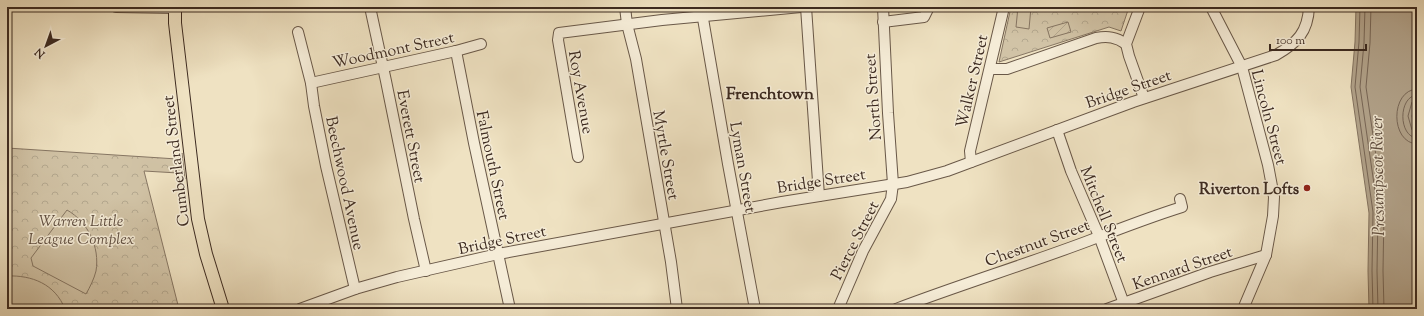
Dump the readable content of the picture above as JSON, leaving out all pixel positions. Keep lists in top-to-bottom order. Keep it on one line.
{"streets":{"main road":["Cumberland Street"],"street":["Woodmont Street","Walker Street","Bridge Street","Roy Avenue","North Street","Lincoln Street","Everett Street","Myrtle Street","Falmouth Street","Lyman Street","Beechwood Avenue","Mitchell Street","Pierce Street","Chestnut Street","Kennard Street"]},"crossings":[["Woodmont Street","Everett Street"],["Woodmont Street","Falmouth Street"],["Woodmont Street","Beechwood Avenue"],["Walker Street","Bridge Street"],["Bridge Street","North Street"],["Bridge Street","Lincoln Street"],["Bridge Street","Everett Street"],["Bridge Street","Myrtle Street"],["Bridge Street","Falmouth Street"],["Bridge Street","Lyman Street"],["Bridge Street","Beechwood Avenue"],["Bridge Street","Mitchell Street"],["Bridge Street","Pierce Street"],["Roy Avenue","Myrtle Street"],["North Street","Pierce Street"],["Lincoln Street","Kennard Street"],["Mitchell Street","Chestnut Street"],["Mitchell Street","Kennard Street"]],"districts":["Frenchtown"],"water":["Presumpscot River"],"parks":["Warren Little League Complex"],"places":["Riverton Lofts"],"scale_bar":"100 m","north":"bottom left"}
